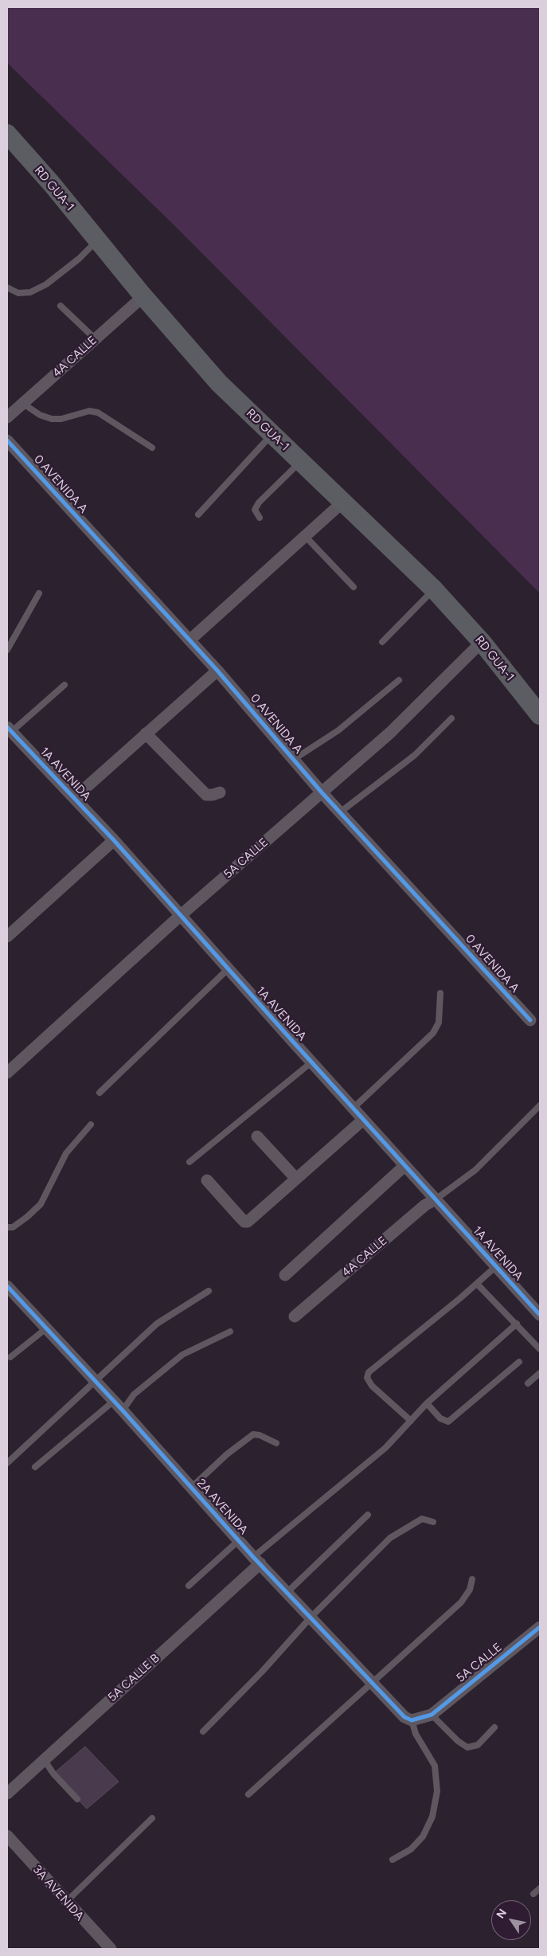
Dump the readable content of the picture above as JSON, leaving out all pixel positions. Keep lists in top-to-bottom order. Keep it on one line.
{"streets":{"main road":["RD GUA-1"],"street":["4A CALLE","0 AVENIDA A","1A AVENIDA","5A CALLE","2A AVENIDA","5A CALLE B","3A AVENIDA"]},"crossings":[["RD GUA-1","4A CALLE"],["RD GUA-1","5A CALLE"],["4A CALLE","1A AVENIDA"],["0 AVENIDA A","5A CALLE"],["1A AVENIDA","5A CALLE"],["2A AVENIDA","5A CALLE B"]],"north":"top left"}
